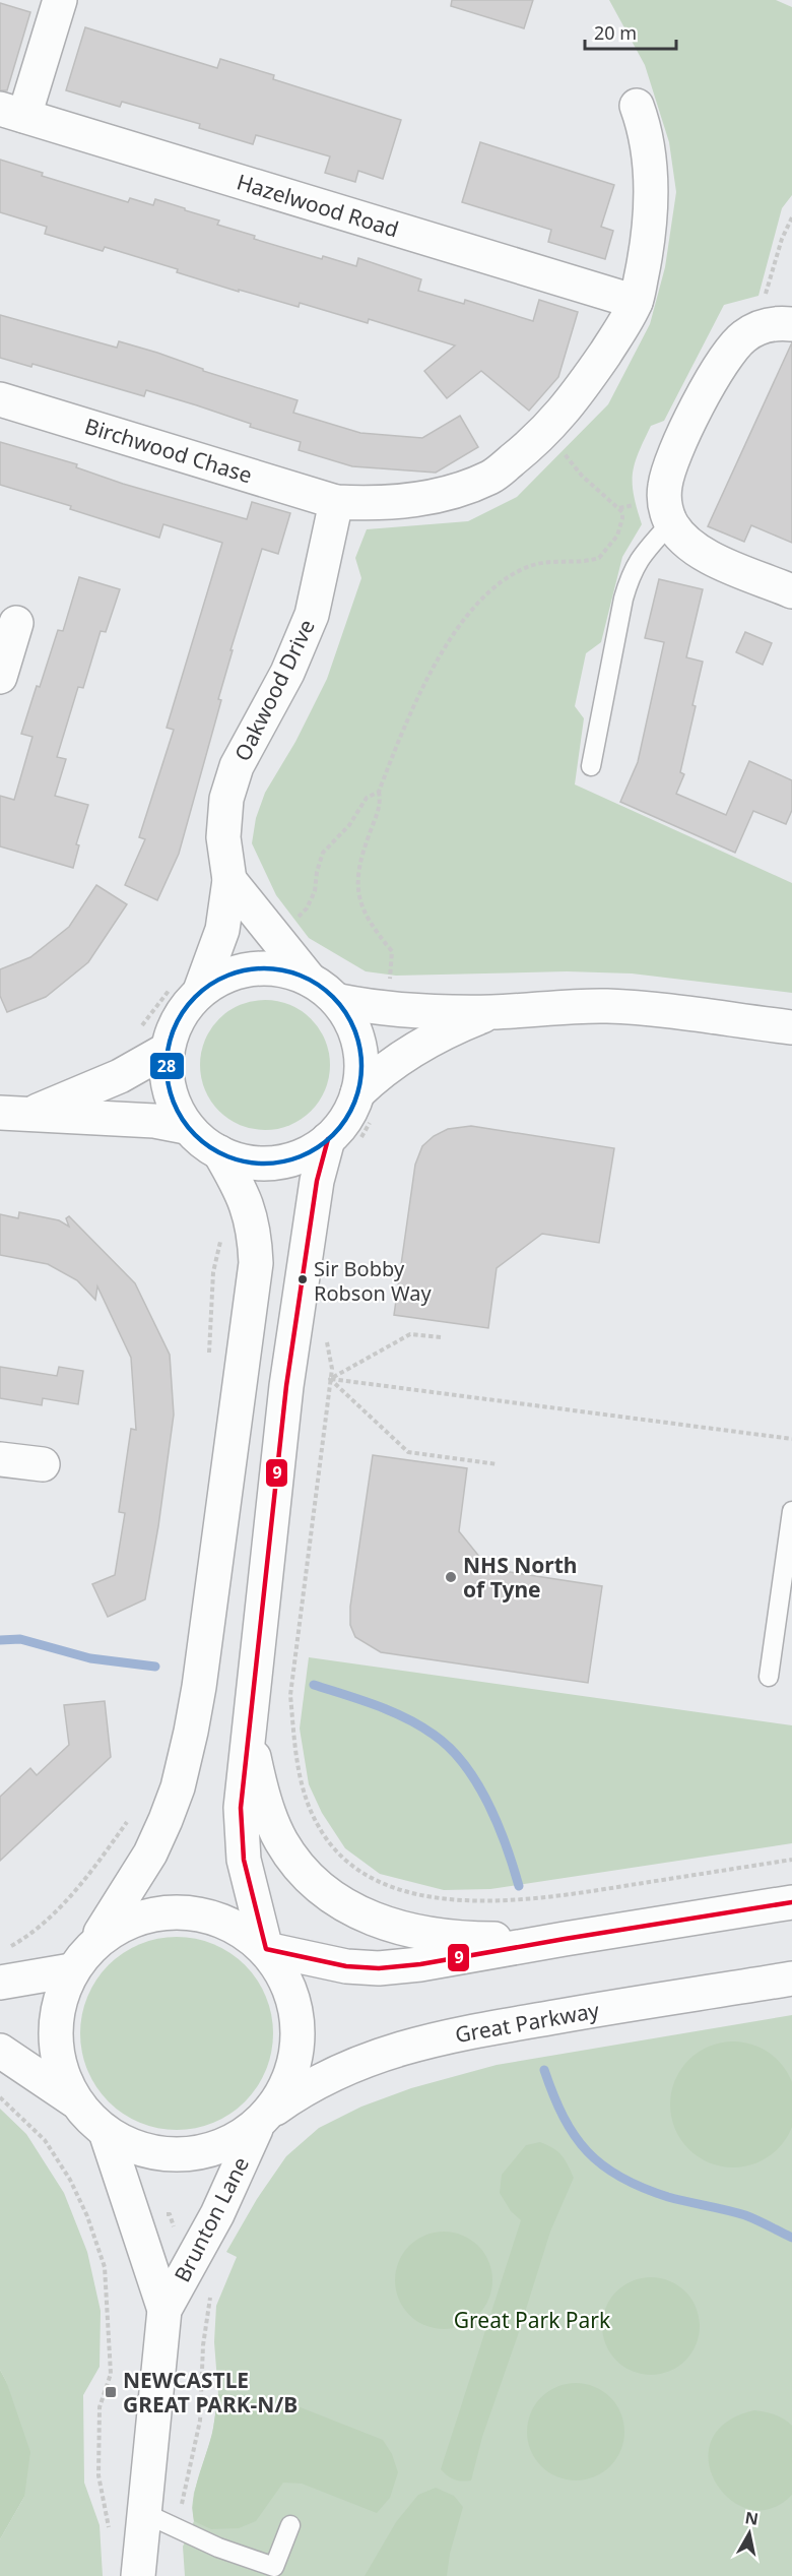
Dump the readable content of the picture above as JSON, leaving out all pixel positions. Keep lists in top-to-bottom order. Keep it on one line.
{"streets":{"street":["Hazelwood Road","Birchwood Chase","Oakwood Drive","Great Parkway","Brunton Lane"]},"crossings":[["Birchwood Chase","Oakwood Drive"],["Great Parkway","Brunton Lane"]],"parks":["Great Park Park"],"places":{"other":["Sir Bobby Robson Way","NHS North of Tyne"],"transit":["NEWCASTLE GREAT PARK-N/B"]},"lines":["transit line 28","transit line 9"],"scale_bar":"20 m","north":"top"}
